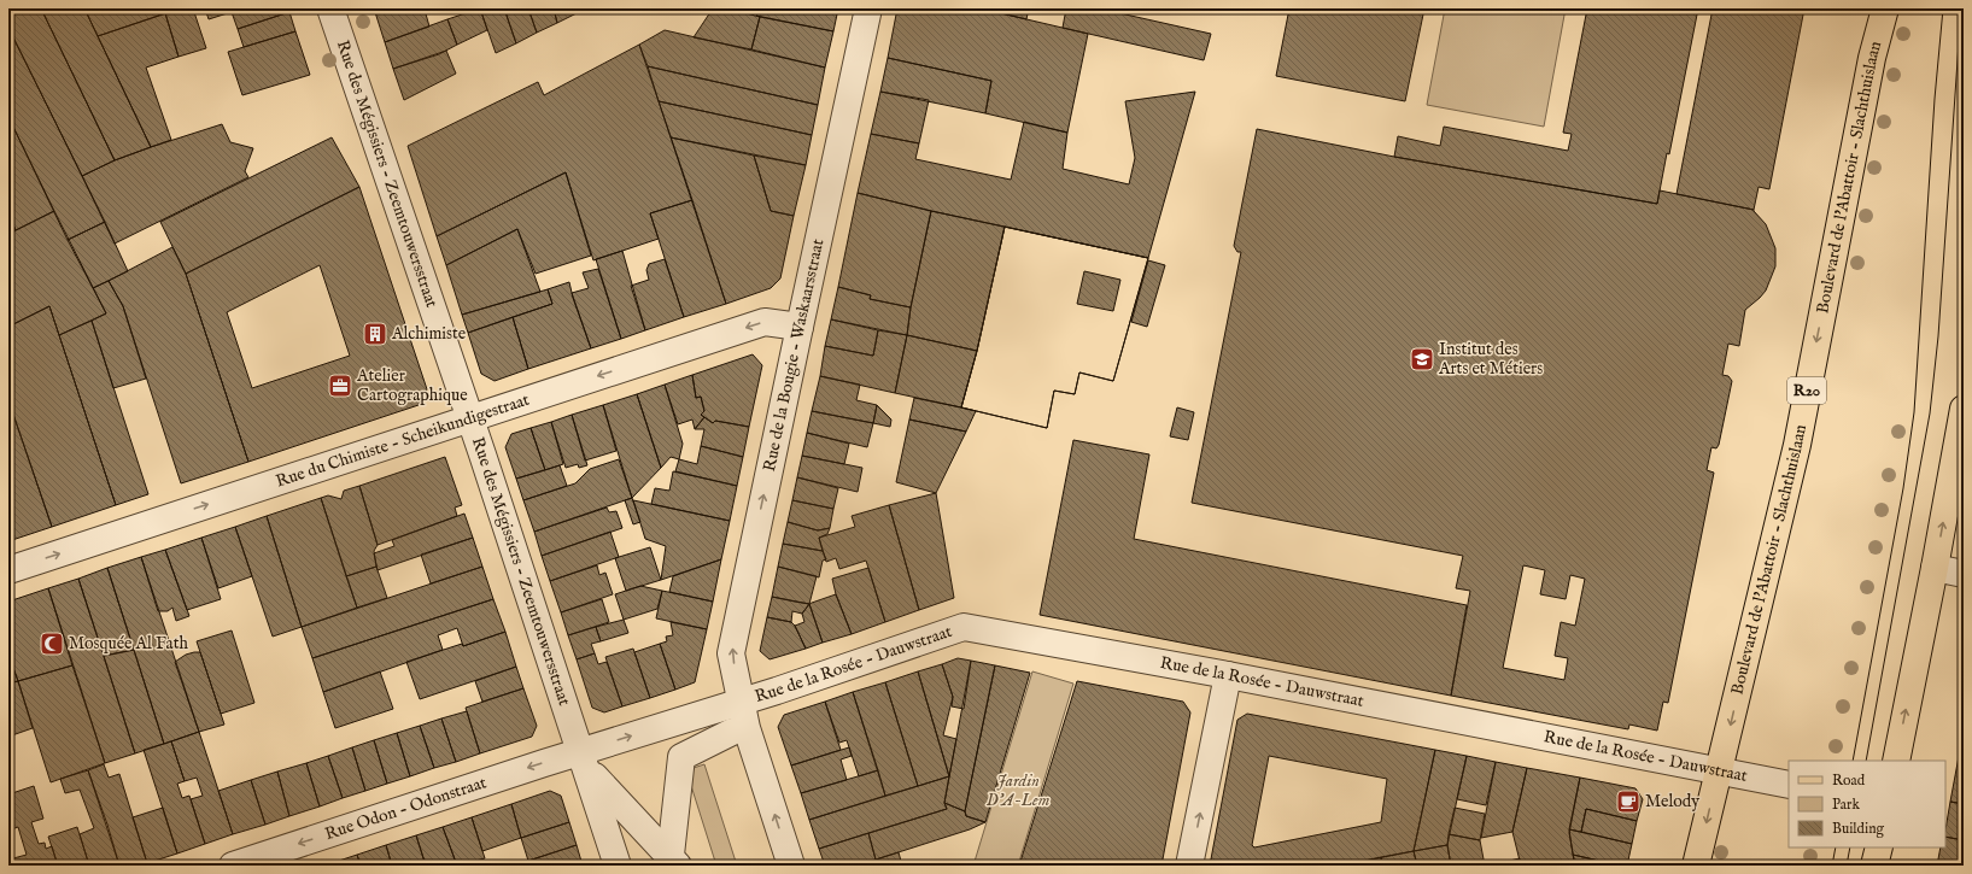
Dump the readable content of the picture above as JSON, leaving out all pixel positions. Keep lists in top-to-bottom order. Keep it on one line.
{"streets":{"main road":["Boulevard de l'Abattoir - Slachthuislaan","R20"],"street":["Rue des Mégissiers - Zeemtouwersstraat","Rue de la Bougie - Waskaarsstraat","Rue du Chimiste - Scheikundigestraat","Rue de la Rosée - Dauwstraat","Rue Odon - Odonstraat"]},"crossings":[["Rue des Mégissiers - Zeemtouwersstraat","Rue du Chimiste - Scheikundigestraat"],["Rue des Mégissiers - Zeemtouwersstraat","Rue de la Rosée - Dauwstraat"],["Rue des Mégissiers - Zeemtouwersstraat","Rue Odon - Odonstraat"],["Boulevard de l'Abattoir - Slachthuislaan","R20"],["Boulevard de l'Abattoir - Slachthuislaan","Rue de la Rosée - Dauwstraat"],["Rue de la Bougie - Waskaarsstraat","Rue du Chimiste - Scheikundigestraat"],["Rue de la Bougie - Waskaarsstraat","Rue de la Rosée - Dauwstraat"],["R20","Rue de la Rosée - Dauwstraat"],["Rue de la Rosée - Dauwstraat","Rue Odon - Odonstraat"]],"one_way":["Rue de la Bougie - Waskaarsstraat","Rue Odon - Odonstraat"],"parks":["Jardin D'A-Lem"],"places":{"building":["Alchimiste"],"school or university":["Institut des Arts et Métiers"],"office":["Atelier Cartographique"],"mosque":["Mosquée Al Fath"],"cafe":["Melody"]},"legend":["Road","Park","Building"]}
